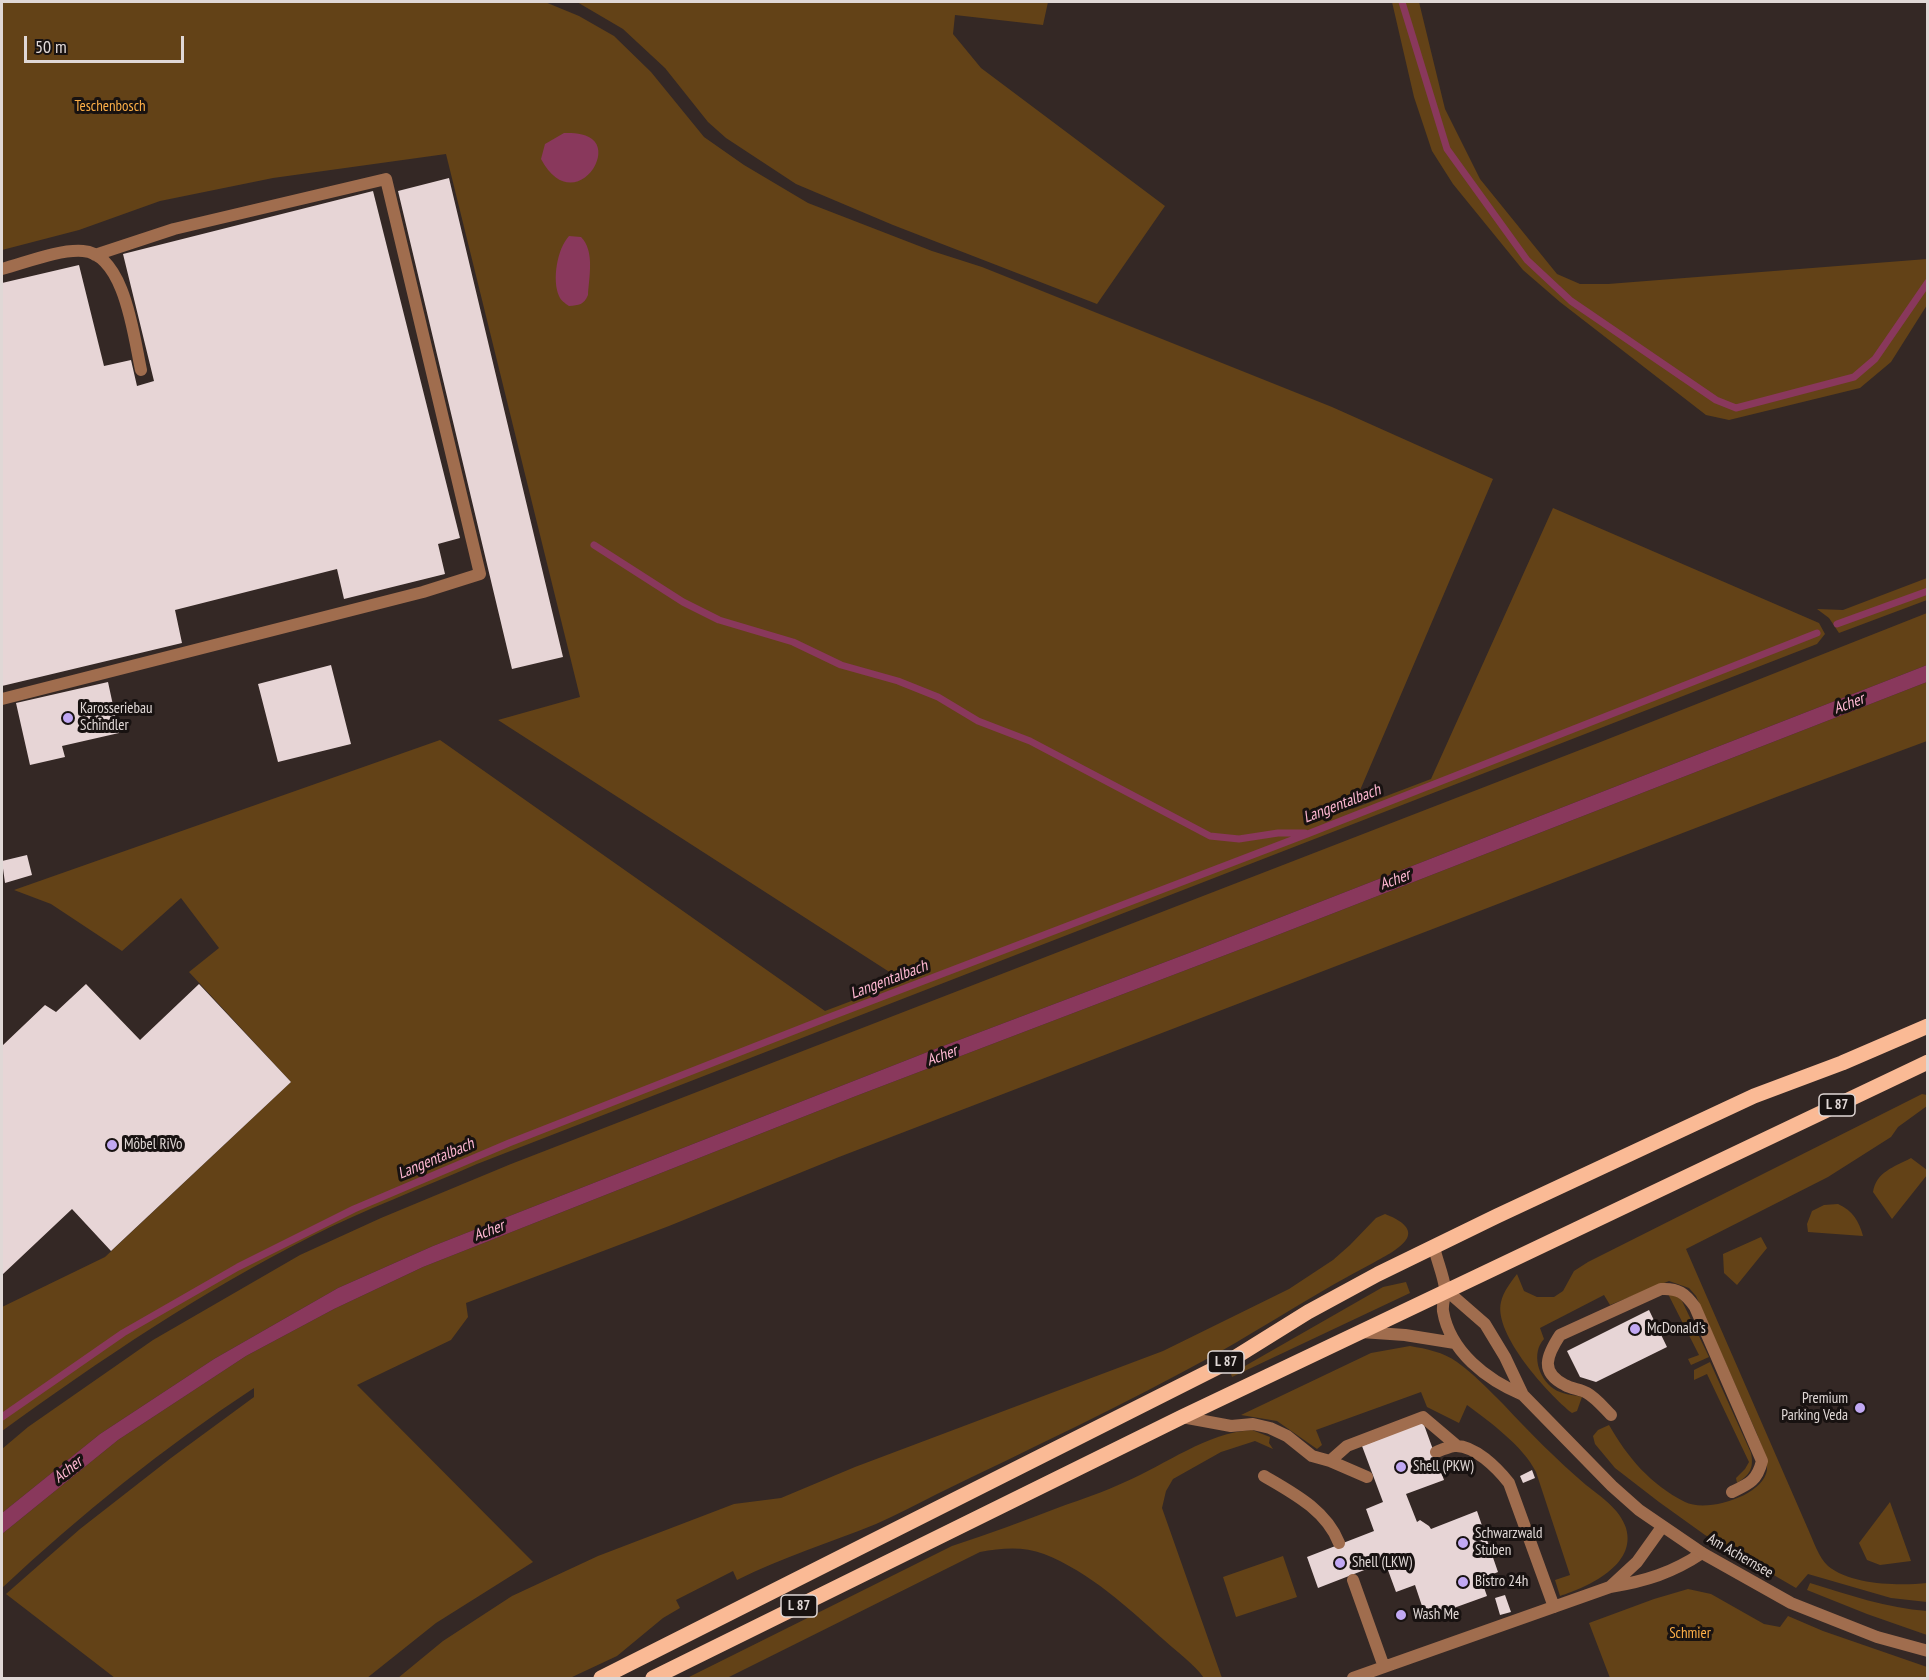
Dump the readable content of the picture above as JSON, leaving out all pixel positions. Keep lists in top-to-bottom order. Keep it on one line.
{"streets":{"main road":["L 87"],"street":["Am Achernsee"]},"water":["Acher","Langentalbach"],"parks":["Teschenbosch","Schmier"],"places":["Karosseriebau Schindler","Möbel RiVo","McDonald's","Premium Parking Veda","Shell (PKW)","Schwarzwald Stuben","Shell (LKW)","Bistro 24h","Wash Me"],"scale_bar":"50 m"}
